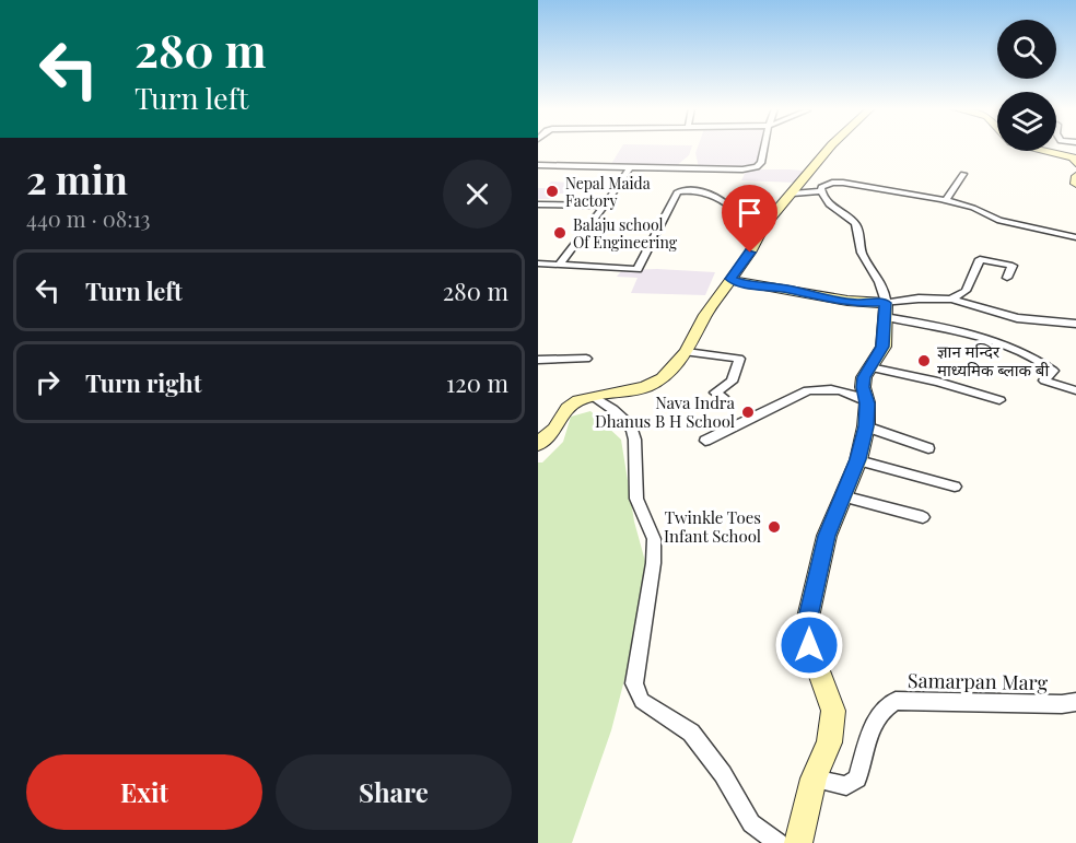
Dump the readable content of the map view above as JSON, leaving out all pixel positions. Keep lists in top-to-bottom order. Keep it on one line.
{"streets":{"street":["Samarpan Marg"]},"places":["Nepal Maida Factory","Balaju school Of Engineering","ज्ञान मन्दिर माध्यमिक ब्लाक बी","Nava Indra Dhanus B H School","Twinkle Toes Infant School"],"page":{"turn":["280 m","Turn left"],"heading":["2 min","440 m · 08:13"],"list":[{"name":"Turn left","value":"280 m"},{"name":"Turn right","value":"120 m"}],"buttons":["Exit","Share"]}}
